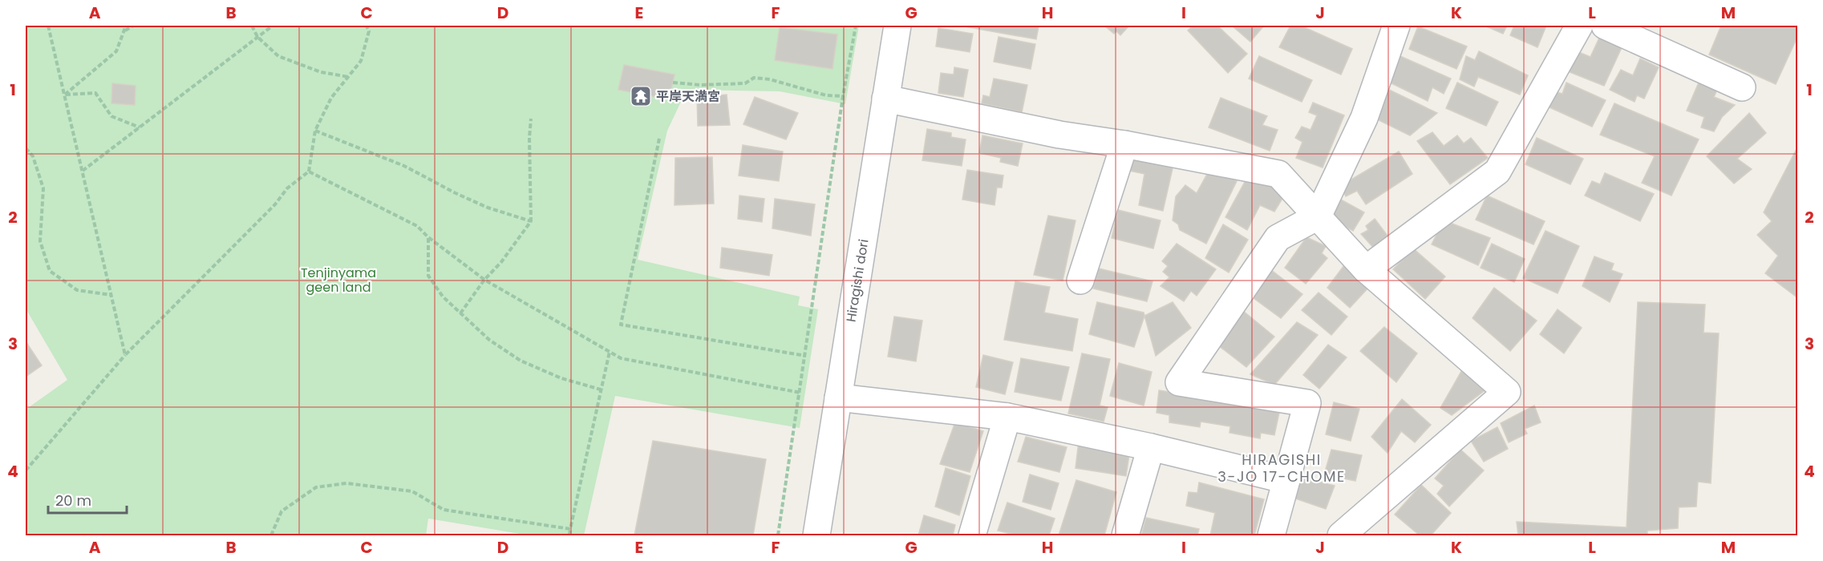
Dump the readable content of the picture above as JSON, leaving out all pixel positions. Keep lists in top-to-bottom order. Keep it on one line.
{"streets":{"street":["Hiragishi dori"]},"districts":["HIRAGISHI 3-JO 17-CHOME"],"parks":["Tenjinyama geen land"],"places":{"temple":["平岸天満宮"]},"scale_bar":"20 m","grid":{"columns":["A","B","C","D","E","F","G","H","I","J","K","L","M"],"rows":["1","2","3","4"]}}
